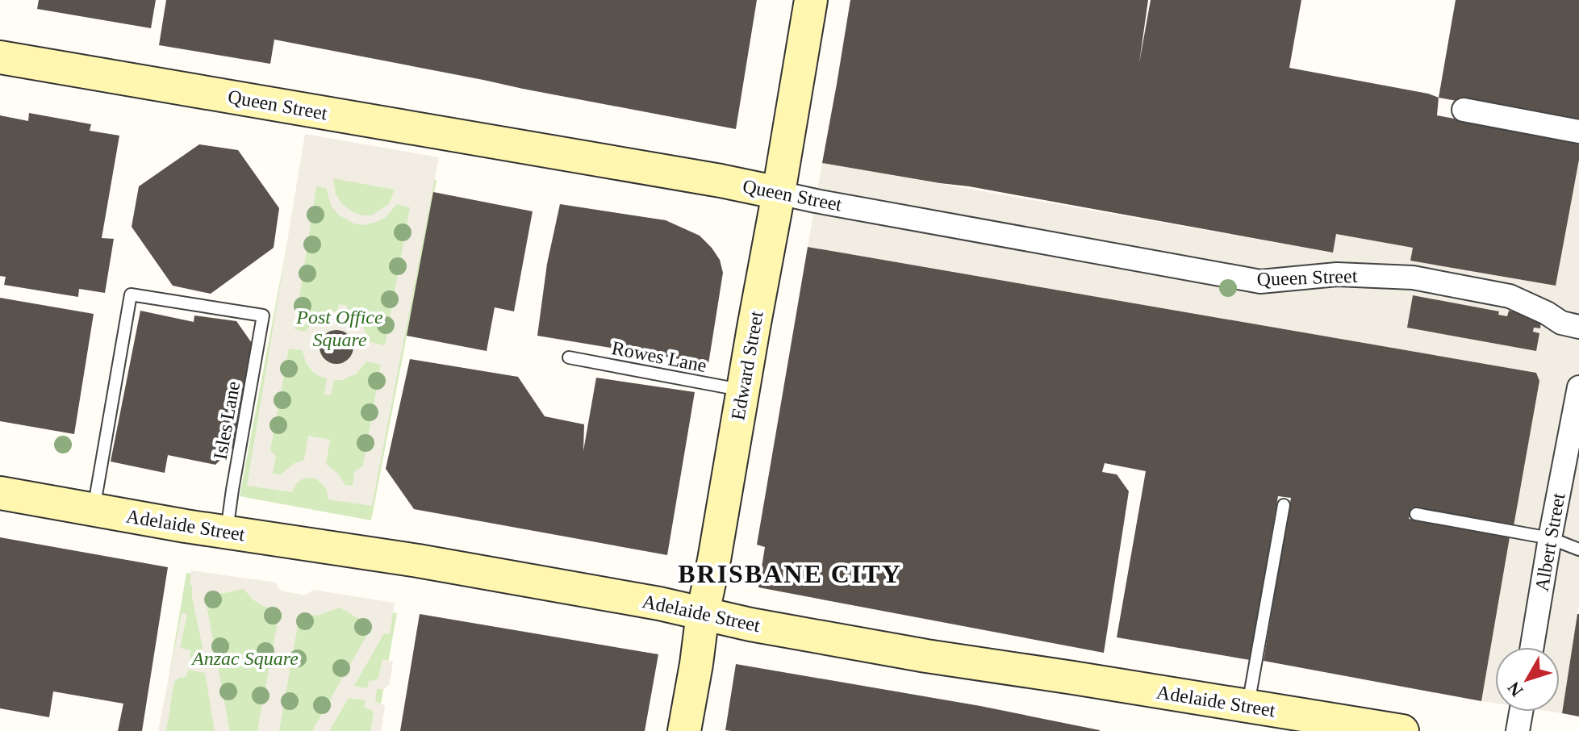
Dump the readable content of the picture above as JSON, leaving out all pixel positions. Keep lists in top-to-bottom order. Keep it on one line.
{"streets":{"street":["Queen Street","Edward Street","Adelaide Street","Albert Street"],"lane":["Rowes Lane","Isles Lane"]},"crossings":[["Queen Street","Edward Street"],["Rowes Lane","Edward Street"],["Edward Street","Adelaide Street"],["Isles Lane","Adelaide Street"]],"districts":["BRISBANE CITY"],"parks":["Post Office Square","Anzac Square"],"north":"bottom left"}
